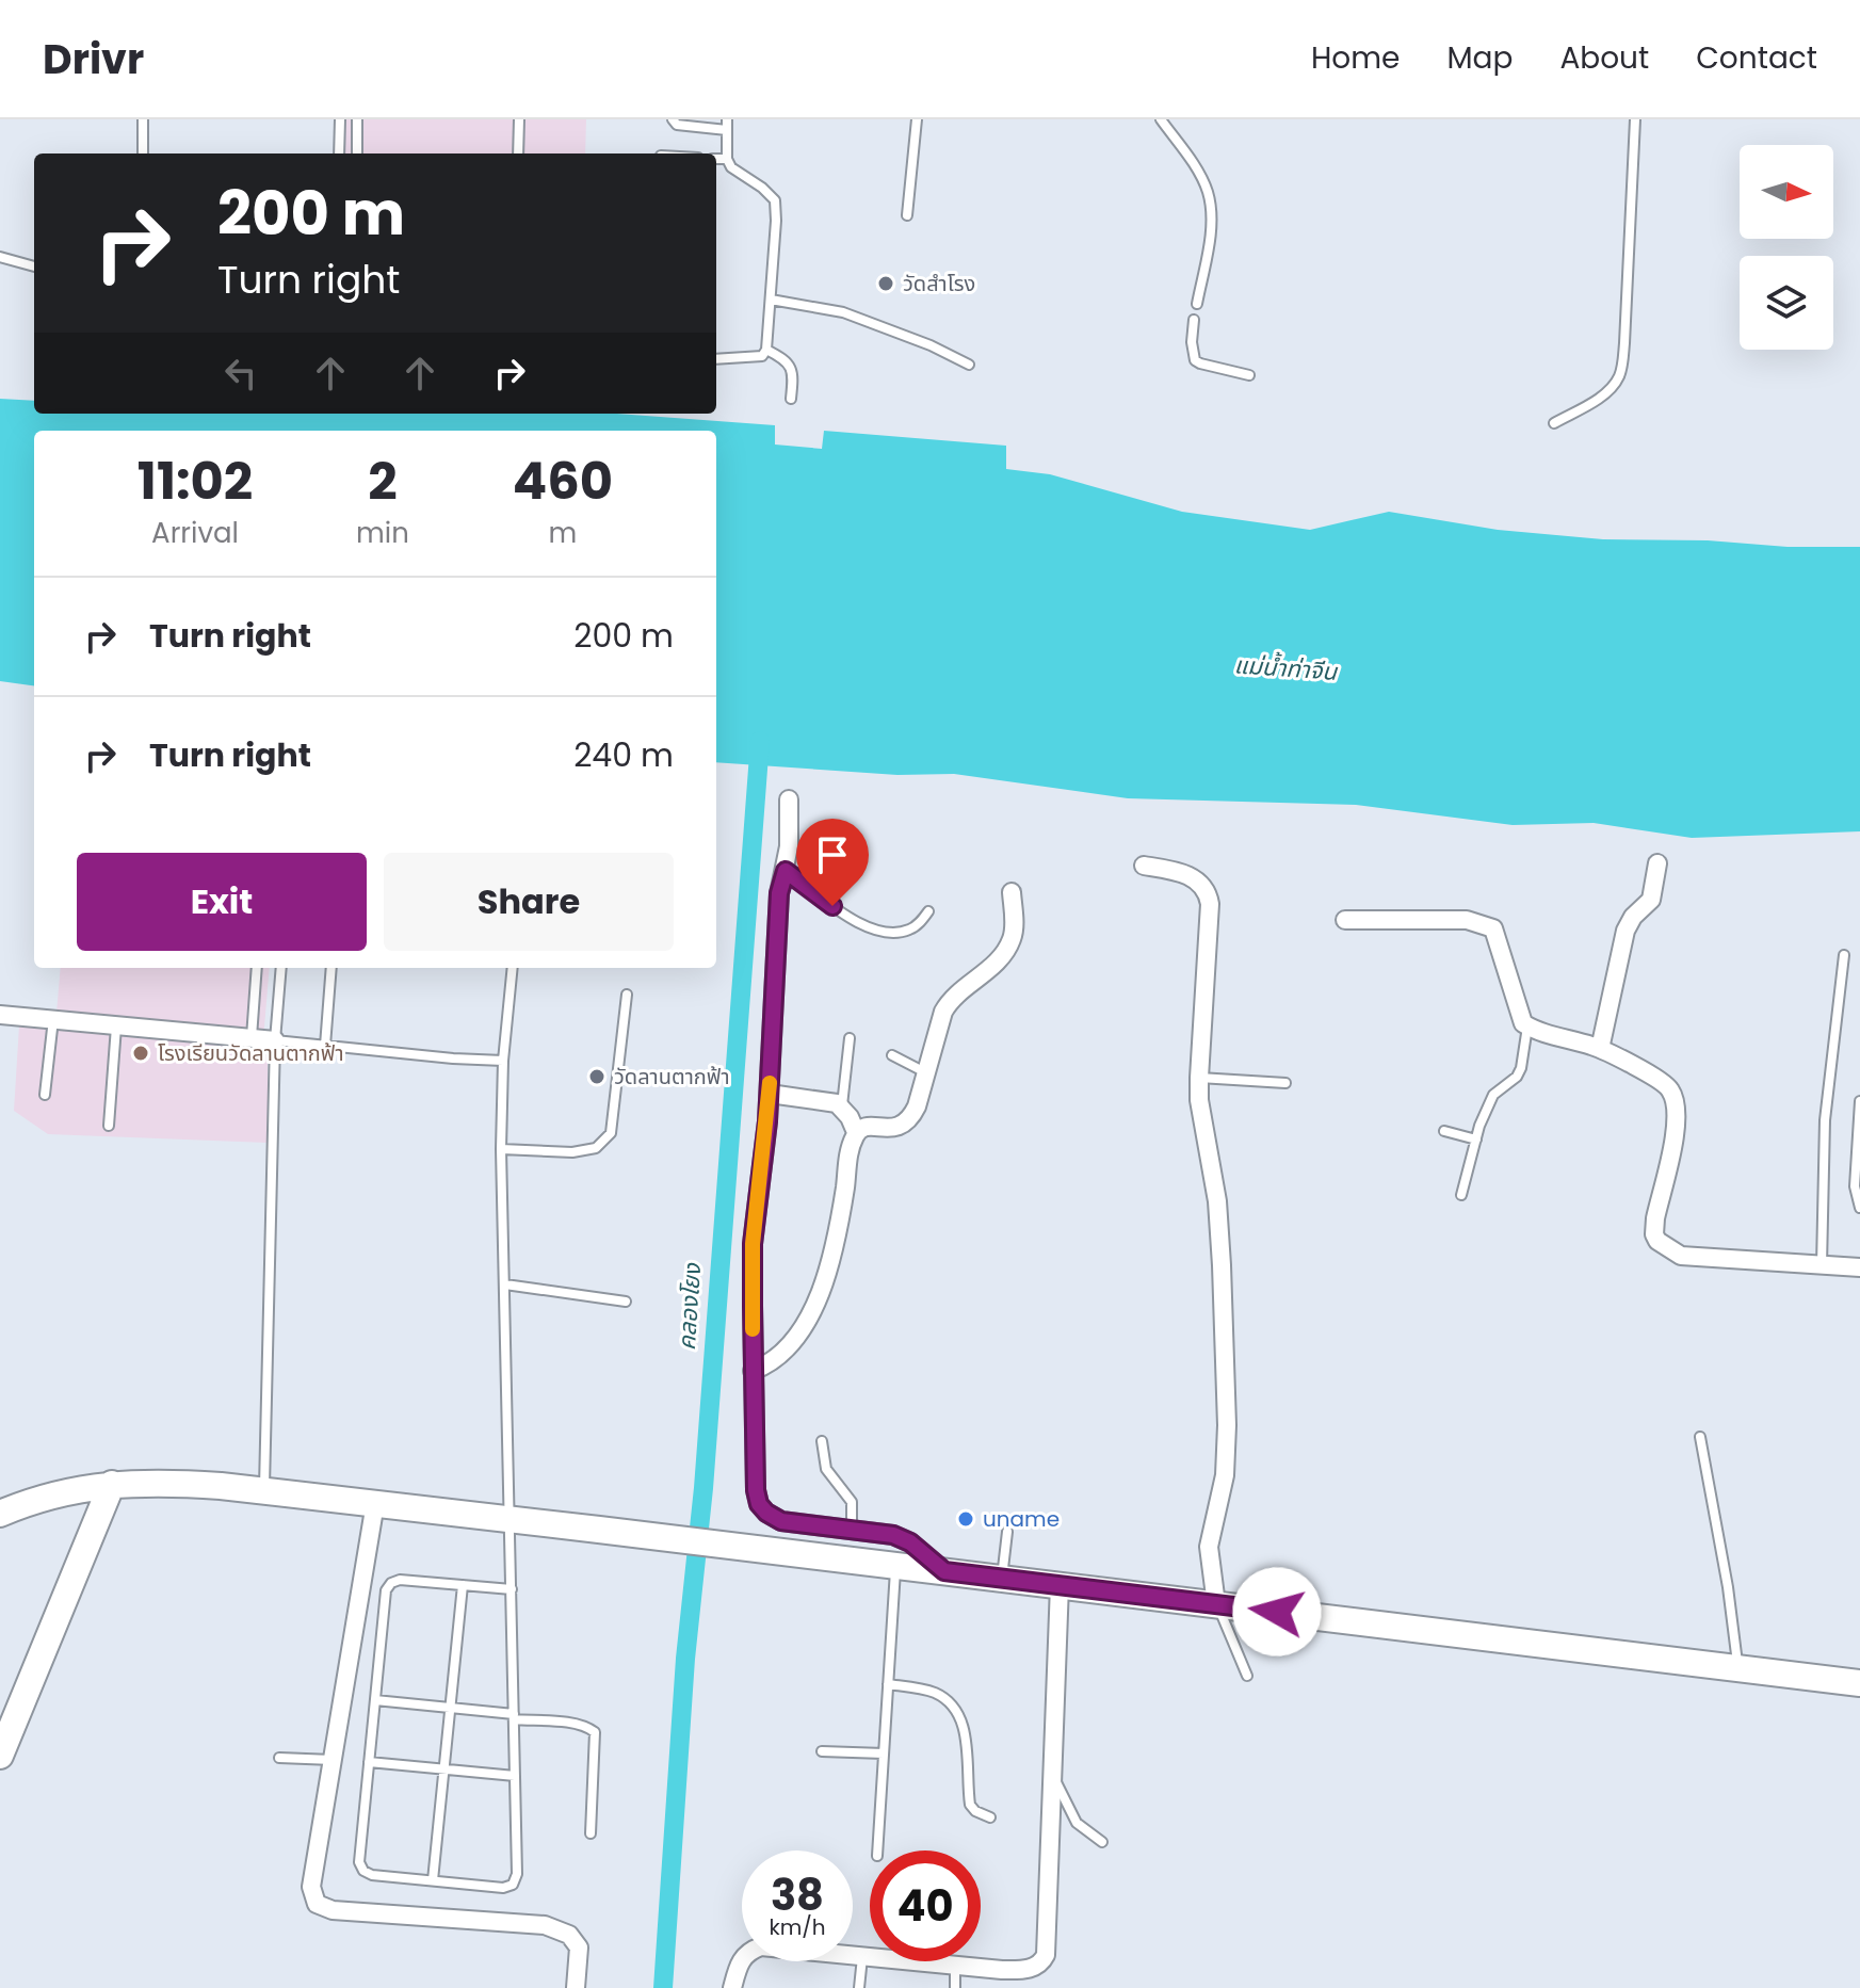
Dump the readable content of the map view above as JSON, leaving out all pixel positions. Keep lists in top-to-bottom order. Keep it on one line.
{"water":["แม่น้ำท่าจีน","คลองโยง"],"places":["วัดสำโรง","โรงเรียนวัดลานตากฟ้า","วัดลานตากฟ้า","uname"],"north":"right","page":{"header":"Drivr","nav":["Home","Map","About","Contact"],"turn":["200 m","Turn right"],"eta":["11:02","Arrival","2","min","460","m"],"list":[{"name":"Turn right","value":"200 m"},{"name":"Turn right","value":"240 m"}],"buttons":["Exit","Share"],"speed":"38 km/h","limit":"40"}}
